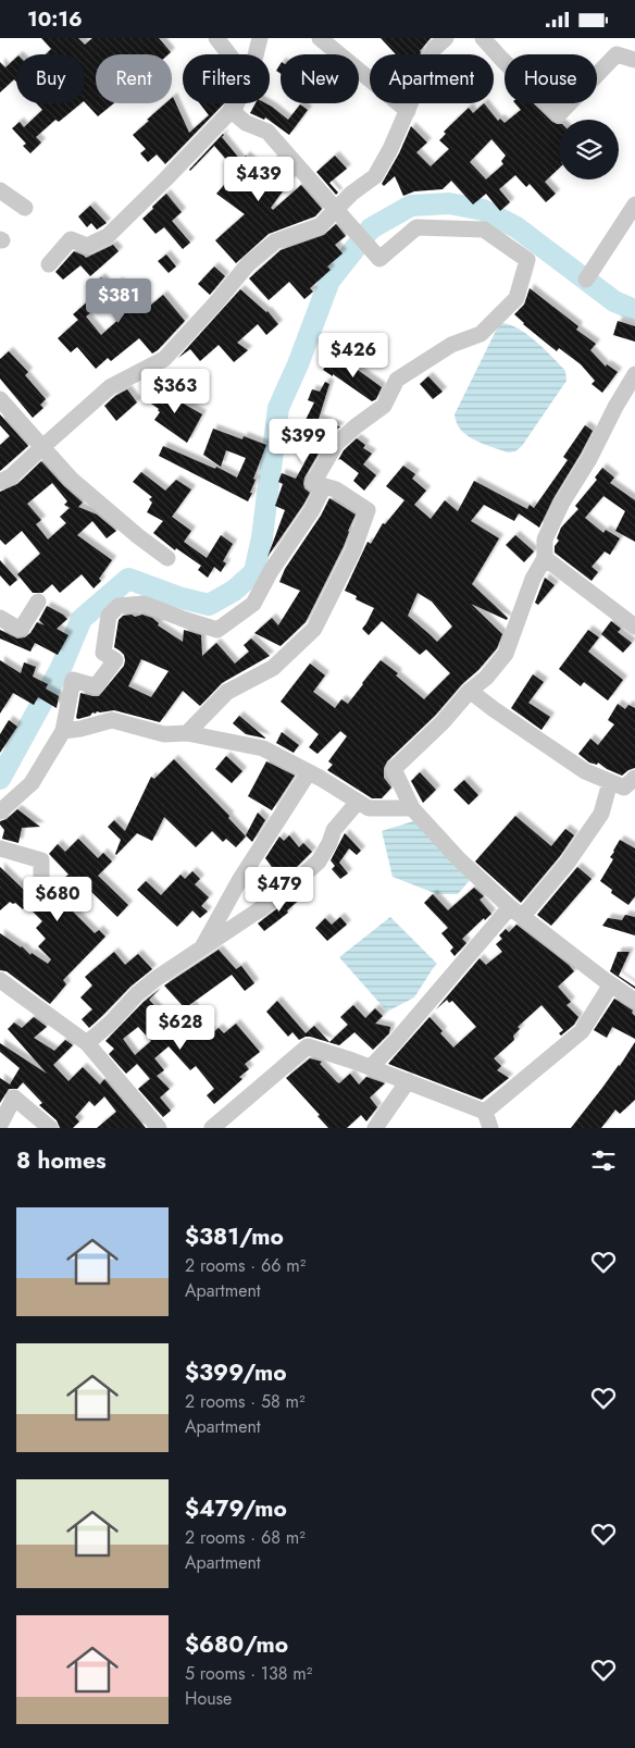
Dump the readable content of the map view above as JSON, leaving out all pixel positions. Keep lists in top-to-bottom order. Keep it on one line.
{"page":{"status":"10:16","chip":["Buy","Rent","Filters","New","Apartment","House"],"price":["$439","$381","$426","$363","$399","$479","$680","$628"],"heading":"8 homes","list":[{"name":"$381/mo","note":"2 rooms · 66 m² · Apartment"},{"name":"$399/mo","note":"2 rooms · 58 m² · Apartment"},{"name":"$479/mo","note":"2 rooms · 68 m² · Apartment"},{"name":"$680/mo","note":"5 rooms · 138 m² · House"}]}}
